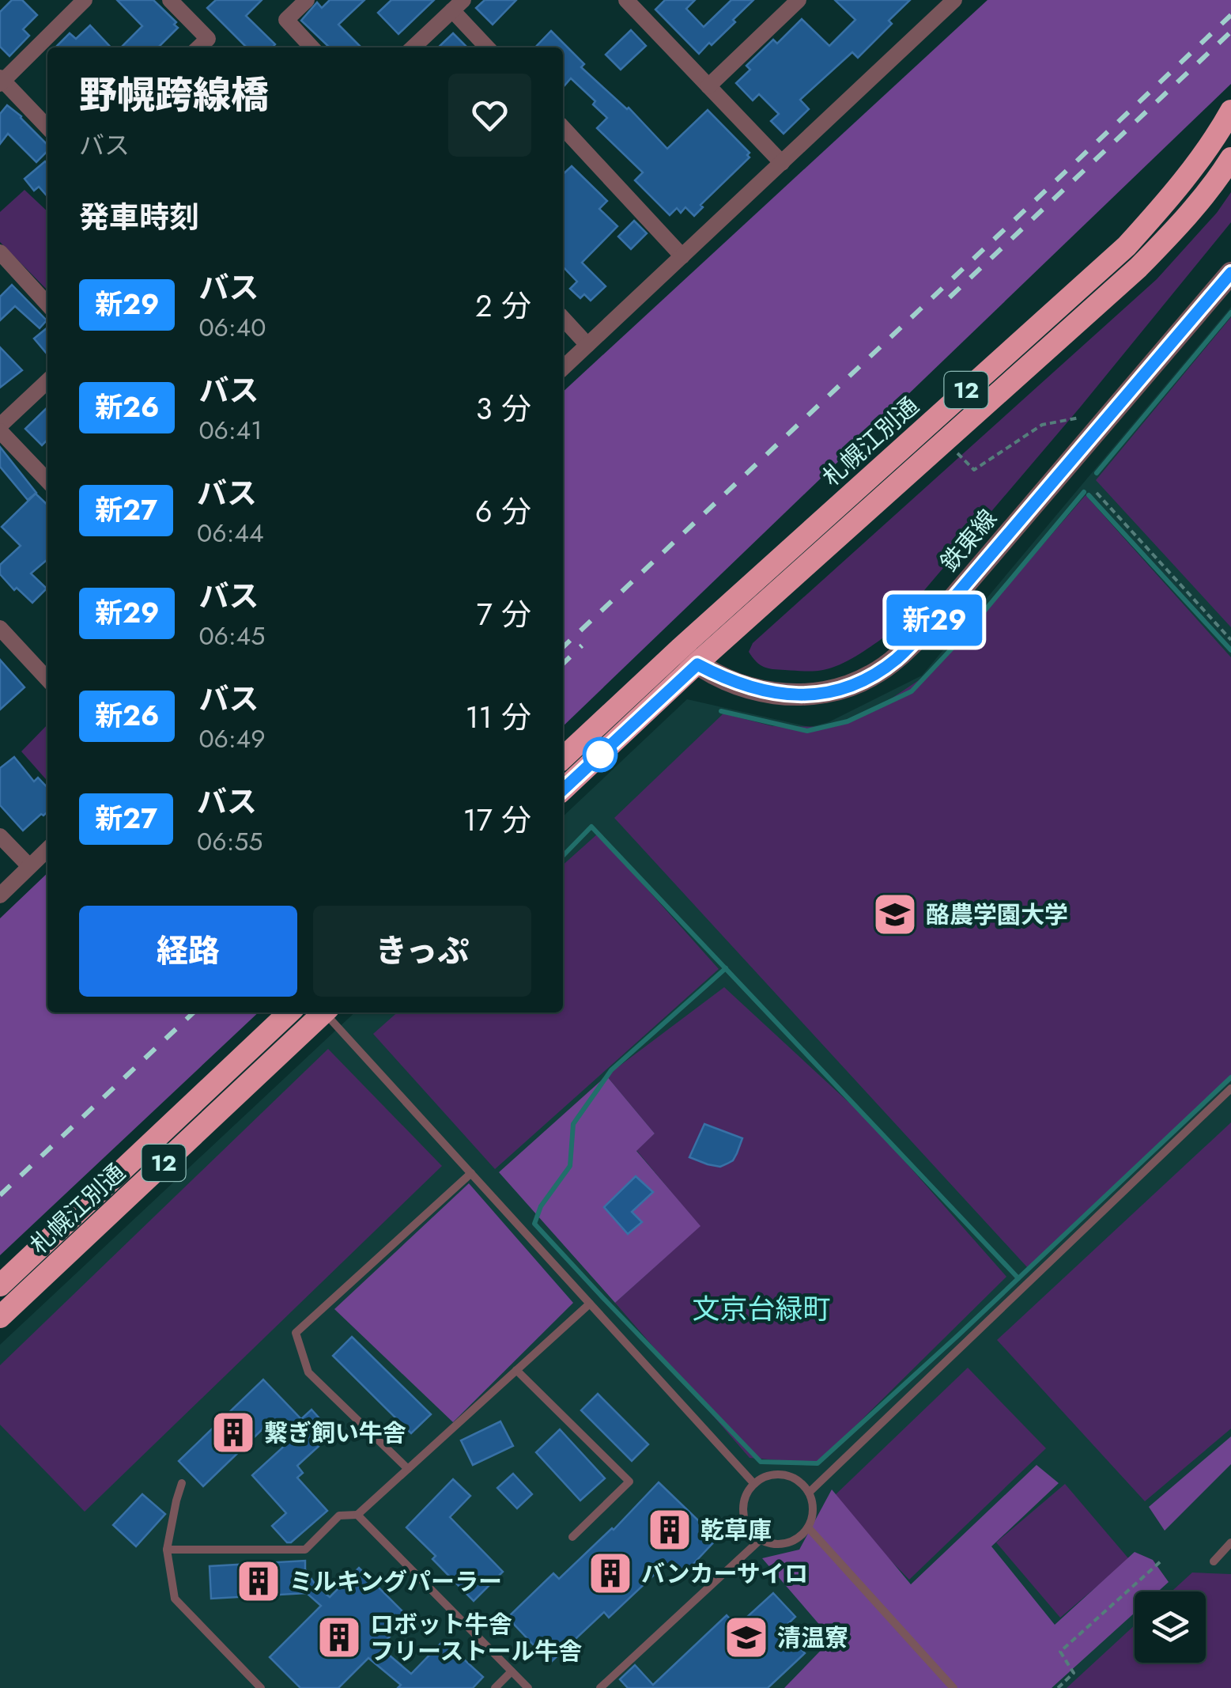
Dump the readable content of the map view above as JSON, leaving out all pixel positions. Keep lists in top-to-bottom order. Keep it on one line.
{"streets":{"highway":["12","札幌江別通"],"street":["鉄東線"]},"crossings":[["札幌江別通","鉄東線"]],"districts":["文京台緑町"],"places":{"school or university":["酪農学園大学","清温寮"],"building":["繋ぎ飼い牛舎","乾草庫","バンカーサイロ","ミルキングパーラー","ロボット牛舎 フリーストール牛舎"]},"lines":["bus line 新29"],"page":{"on_map":"新29","heading":[["野幌跨線橋","バス"],"発車時刻"],"list":[{"mark":"新29","name":"バス","note":"06:40","value":"2 分"},{"mark":"新26","name":"バス","note":"06:41","value":"3 分"},{"mark":"新27","name":"バス","note":"06:44","value":"6 分"},{"mark":"新29","name":"バス","note":"06:45","value":"7 分"},{"mark":"新26","name":"バス","note":"06:49","value":"11 分"},{"mark":"新27","name":"バス","note":"06:55","value":"17 分"}],"buttons":["経路","きっぷ"]}}
